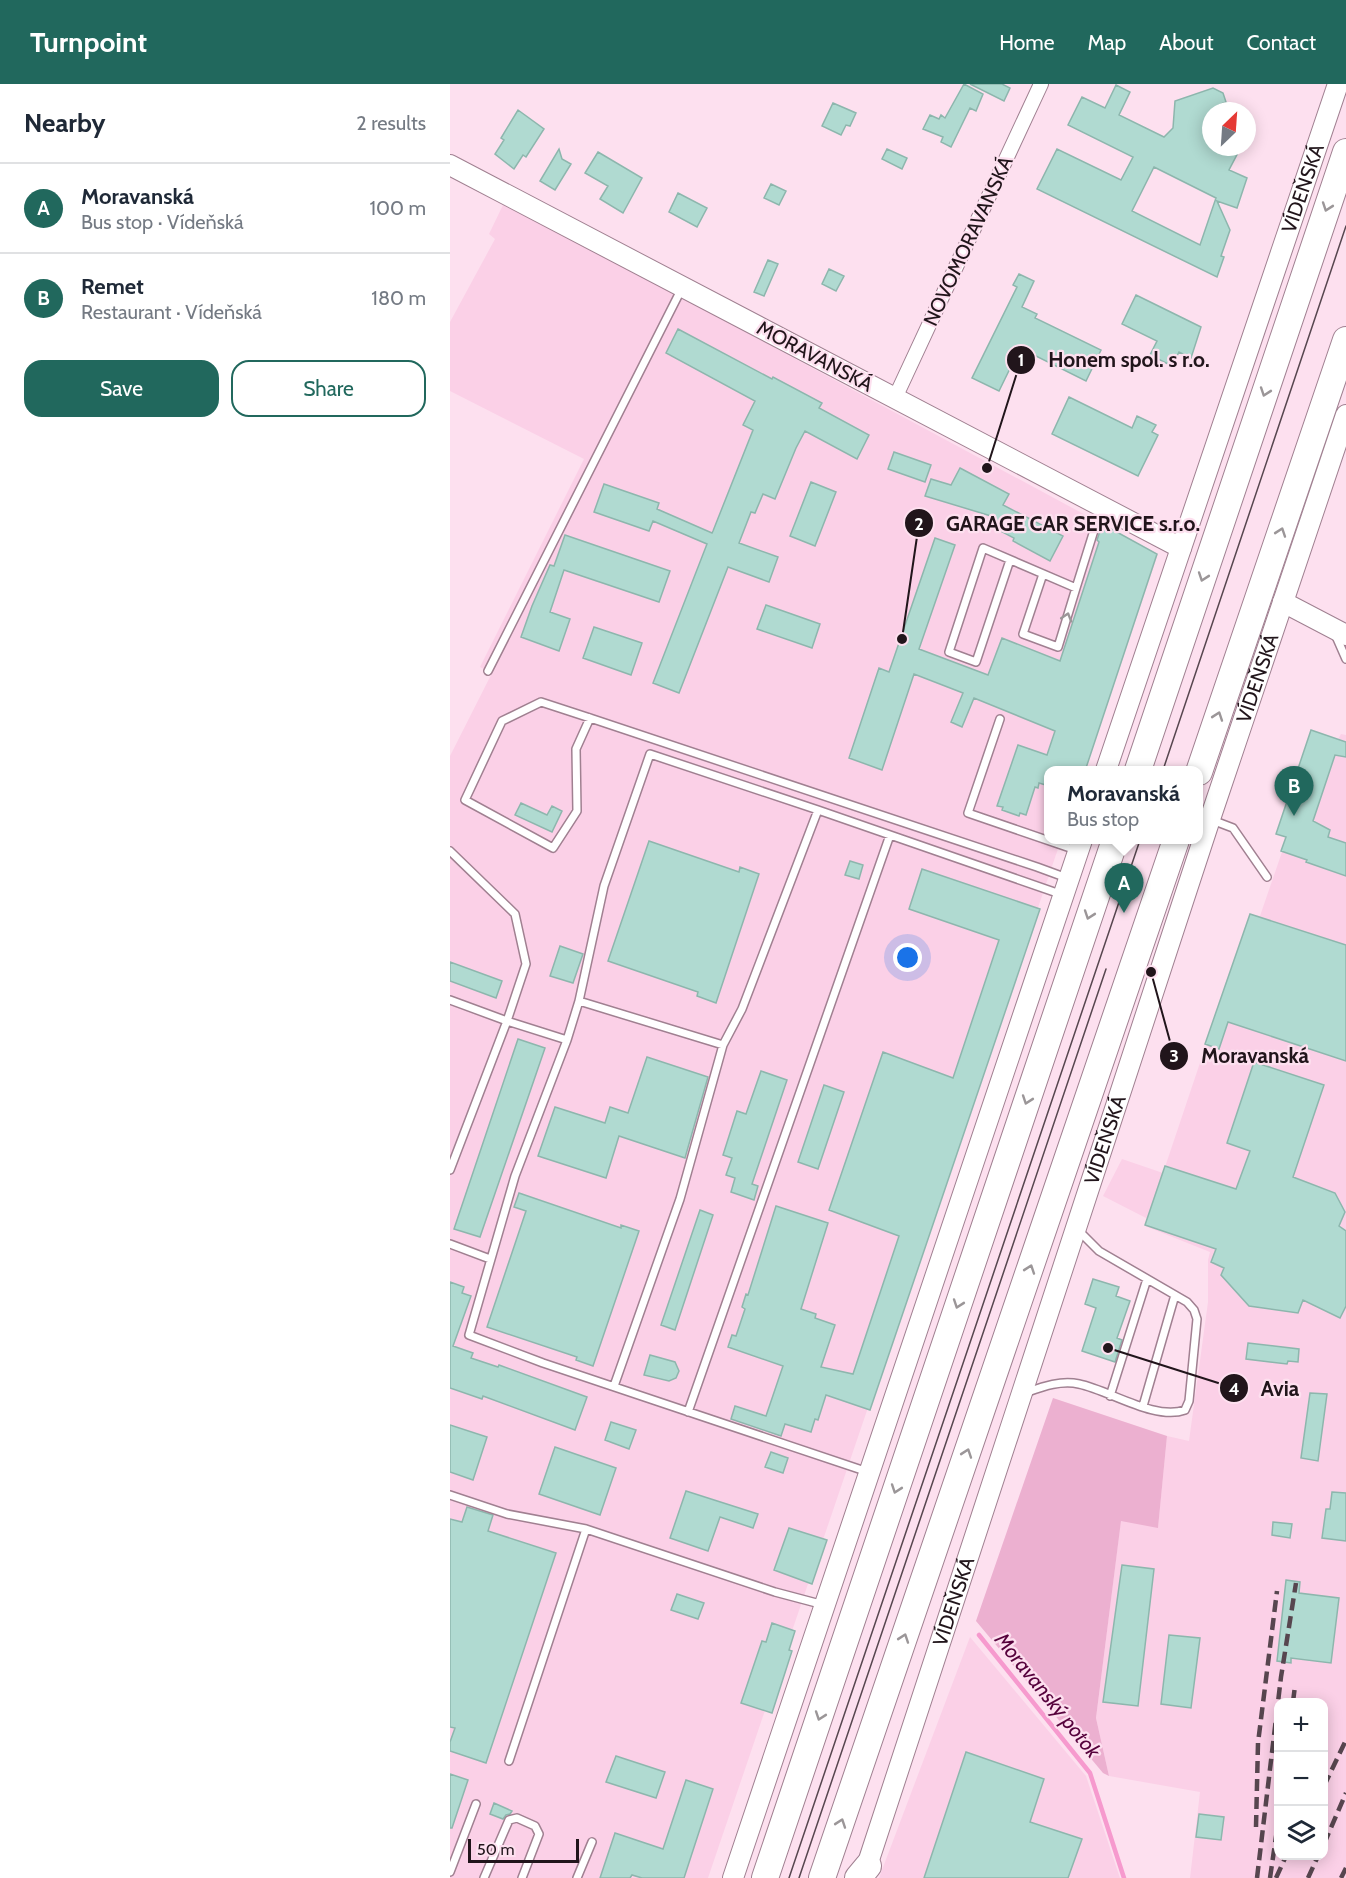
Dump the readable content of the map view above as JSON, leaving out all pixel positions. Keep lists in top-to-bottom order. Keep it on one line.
{"streets":{"highway":["VÍDEŇSKÁ"],"street":["NOVOMORAVANSKÁ","MORAVANSKÁ"]},"crossings":[["VÍDEŇSKÁ","MORAVANSKÁ"],["NOVOMORAVANSKÁ","MORAVANSKÁ"]],"water":["Moravanský potok"],"places":["Honem spol. s r.o.","GARAGE CAR SERVICE s.r.o.","Moravanská","Avia"],"scale_bar":"50 m","north":"top right","page":{"header":"Turnpoint","nav":["Home","Map","About","Contact"],"heading":["Nearby","2 results"],"list":[{"mark":"A","name":"Moravanská","note":"Bus stop · Vídeňská","value":"100 m"},{"mark":"B","name":"Remet","note":"Restaurant · Vídeňská","value":"180 m"}],"buttons":["Save","Share"],"popup":["Moravanská","Bus stop"],"pins":["B","A"],"map_buttons":["+","−"],"scale":"50 m"}}
